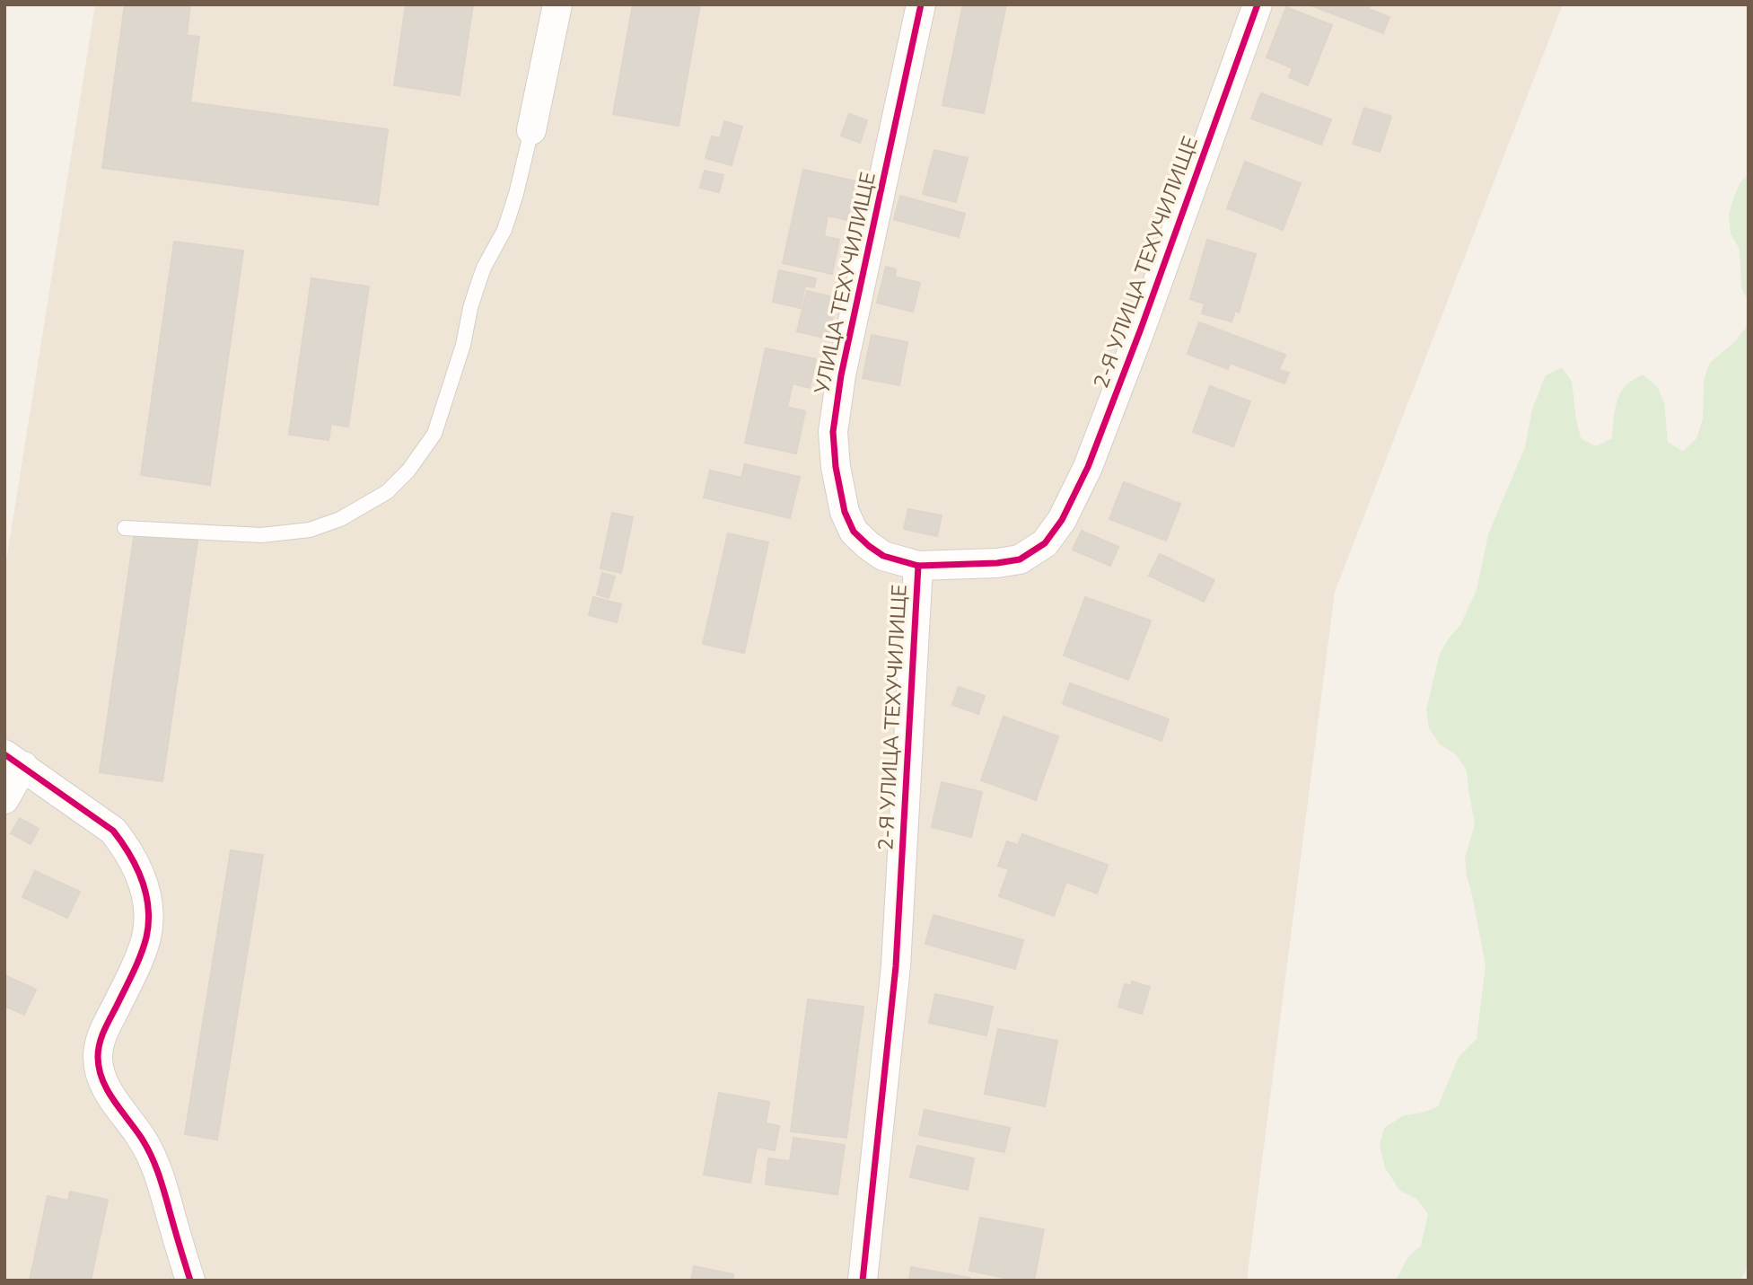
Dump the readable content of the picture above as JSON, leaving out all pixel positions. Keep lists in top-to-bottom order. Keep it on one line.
{"streets":{"street":["2-Я УЛИЦА ТЕХУЧИЛИЩЕ","УЛИЦА ТЕХУЧИЛИЩЕ"]},"crossings":[["2-Я УЛИЦА ТЕХУЧИЛИЩЕ","УЛИЦА ТЕХУЧИЛИЩЕ"]]}
